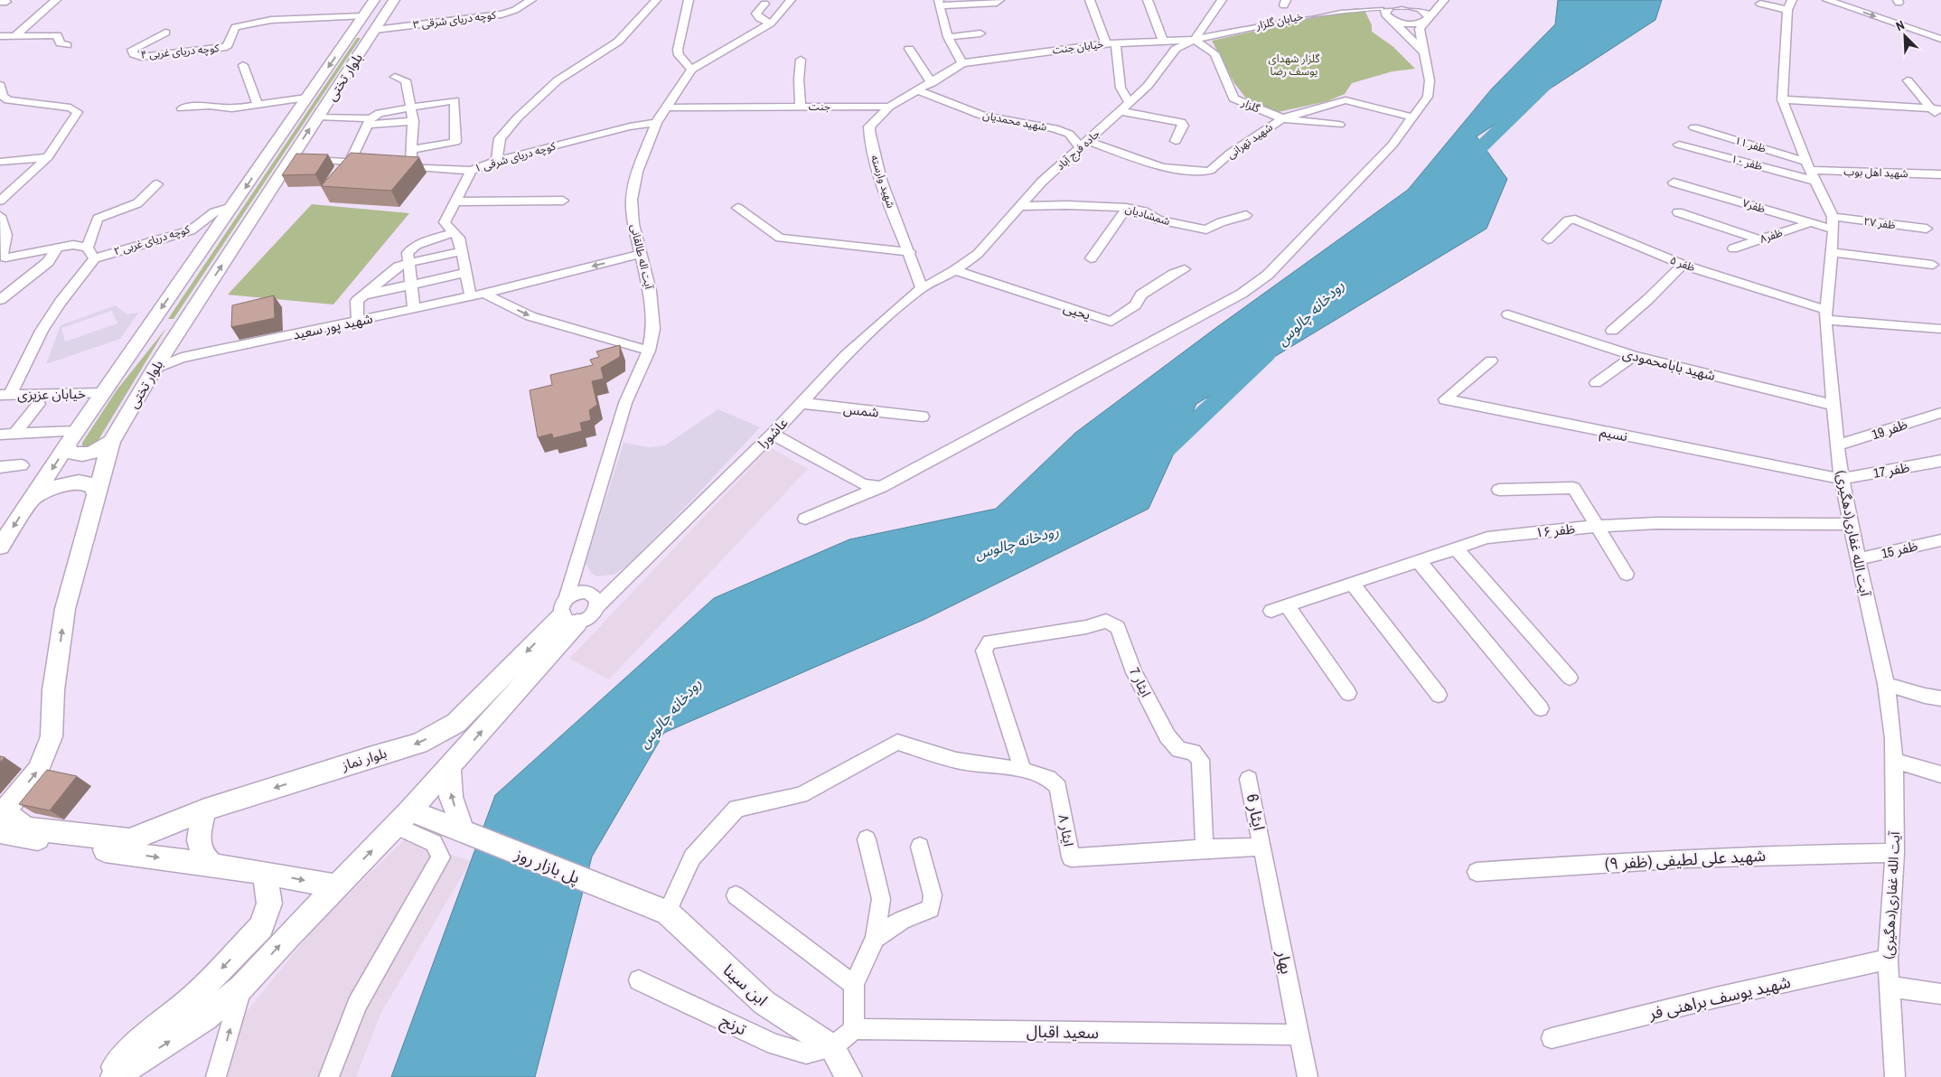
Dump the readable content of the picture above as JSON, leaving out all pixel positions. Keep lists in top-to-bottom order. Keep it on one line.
{"streets":{"main road":["بلوار تختی","بلوار نماز","پل بازار روز","ابن سینا"],"street":["کوچه دریای شرقی ۳","خیابان گلزار","خیابان جنت","کوچه دریای غربی ۴","گلزار","جنت","شهید محمدیان","شهید تهرانی","ظفر ۱۱","جاده فرج آباد","کوچه دریای شرقی ۱","ظفر ۱۰","شهید اهل بوب","شهید وارسته","ظفر۷","شمشادیان","ظفر ۲۷","ظفر۸","کوچه دریای غربی ۲","آیت اله طالقانی","ظفر ۵","یحیی","شهید پور سعید","شهید بابامحمودی","خیابان عزیزی","شمس","ظفر 19","عاشورا","نسیم","ظفر 17","ظفر ۱۶","آیت الله غفاری(دهگیری)","ظفر 15","ایثار 7","ایثار 6","ایثار ۸","شهید علی لطیفی (ظفر ۹)","بهار","شهید یوسف براهنی فر","ترنج","سعید اقبال"]},"crossings":[["کوچه دریای شرقی ۳","بلوار تختی"],["خیابان گلزار","خیابان جنت"],["خیابان گلزار","گلزار"],["خیابان گلزار","جاده فرج آباد"],["خیابان جنت","گلزار"],["خیابان جنت","جنت"],["خیابان جنت","جاده فرج آباد"],["کوچه دریای غربی ۴","بلوار تختی"],["بلوار تختی","کوچه دریای غربی ۲"],["بلوار تختی","شهید پور سعید"],["بلوار تختی","خیابان عزیزی"],["بلوار تختی","بلوار نماز"],["گلزار","شهید تهرانی"],["گلزار","جاده فرج آباد"],["جنت","شهید محمدیان"],["جنت","شهید وارسته"],["جنت","آیت اله طالقانی"],["شهید محمدیان","شهید تهرانی"],["شهید محمدیان","جاده فرج آباد"],["شهید تهرانی","جاده فرج آباد"],["ظفر ۱۱","ظفر ۱۰"],["ظفر ۱۱","شهید اهل بوب"],["جاده فرج آباد","شهید وارسته"],["جاده فرج آباد","شمشادیان"],["جاده فرج آباد","یحیی"],["جاده فرج آباد","عاشورا"],["کوچه دریای شرقی ۱","آیت اله طالقانی"],["ظفر ۱۰","شهید اهل بوب"],["شهید وارسته","عاشورا"],["ظفر۷","ظفر ۲۷"],["ظفر۷","ظفر۸"],["ظفر۷","آیت الله غفاری(دهگیری)"],["ظفر ۲۷","آیت الله غفاری(دهگیری)"],["آیت اله طالقانی","شهید پور سعید"],["آیت اله طالقانی","عاشورا"],["آیت اله طالقانی","بلوار نماز"],["ظفر ۵","آیت الله غفاری(دهگیری)"],["شهید بابامحمودی","آیت الله غفاری(دهگیری)"],["شمس","عاشورا"],["ظفر 19","آیت الله غفاری(دهگیری)"],["عاشورا","بلوار نماز"],["نسیم","ظفر 17"],["نسیم","آیت الله غفاری(دهگیری)"],["ظفر 17","آیت الله غفاری(دهگیری)"],["ظفر ۱۶","آیت الله غفاری(دهگیری)"],["آیت الله غفاری(دهگیری)","ظفر 15"],["آیت الله غفاری(دهگیری)","شهید علی لطیفی (ظفر ۹)"],["آیت الله غفاری(دهگیری)","شهید یوسف براهنی فر"],["ایثار 7","ایثار ۸"],["ایثار 6","ایثار ۸"],["ایثار 6","بهار"],["ایثار ۸","بهار"],["پل بازار روز","ابن سینا"],["بهار","سعید اقبال"],["ابن سینا","ترنج"]],"water":["رودخانه چالوس"],"parks":["گلزار شهدای یوسف رضا"],"north":"top left"}
